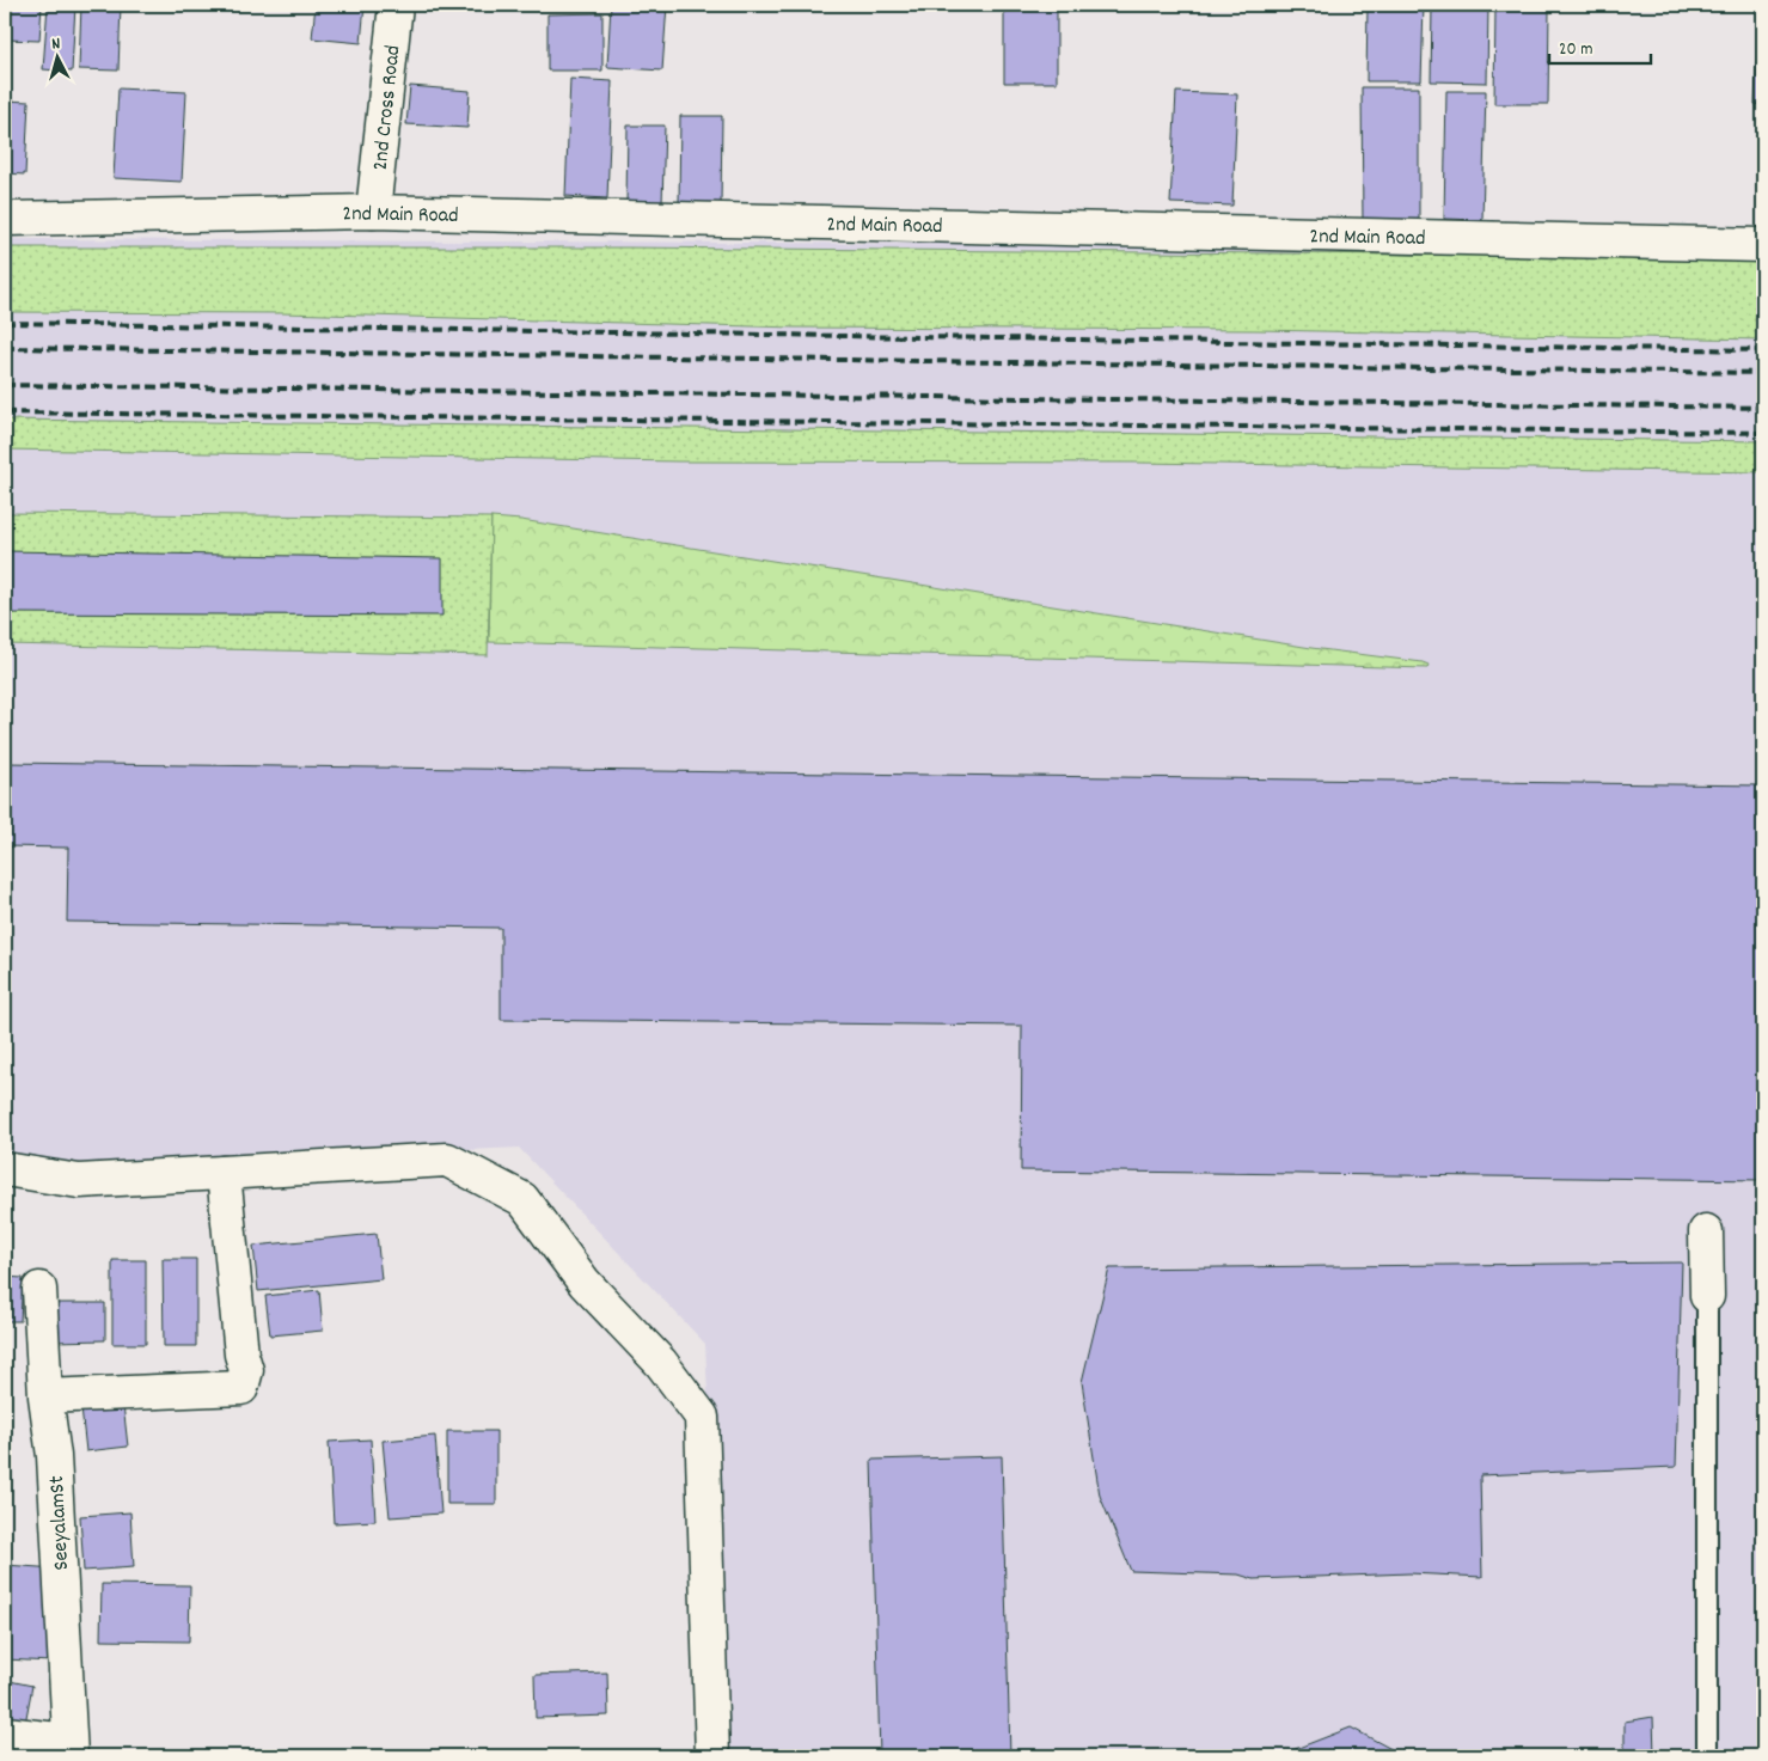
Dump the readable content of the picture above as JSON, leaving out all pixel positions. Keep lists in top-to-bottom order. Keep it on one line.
{"streets":{"street":["2nd Cross Road","2nd Main Road","SeeyalamSt"]},"crossings":[["2nd Cross Road","2nd Main Road"]],"scale_bar":"20 m","north":"top"}
